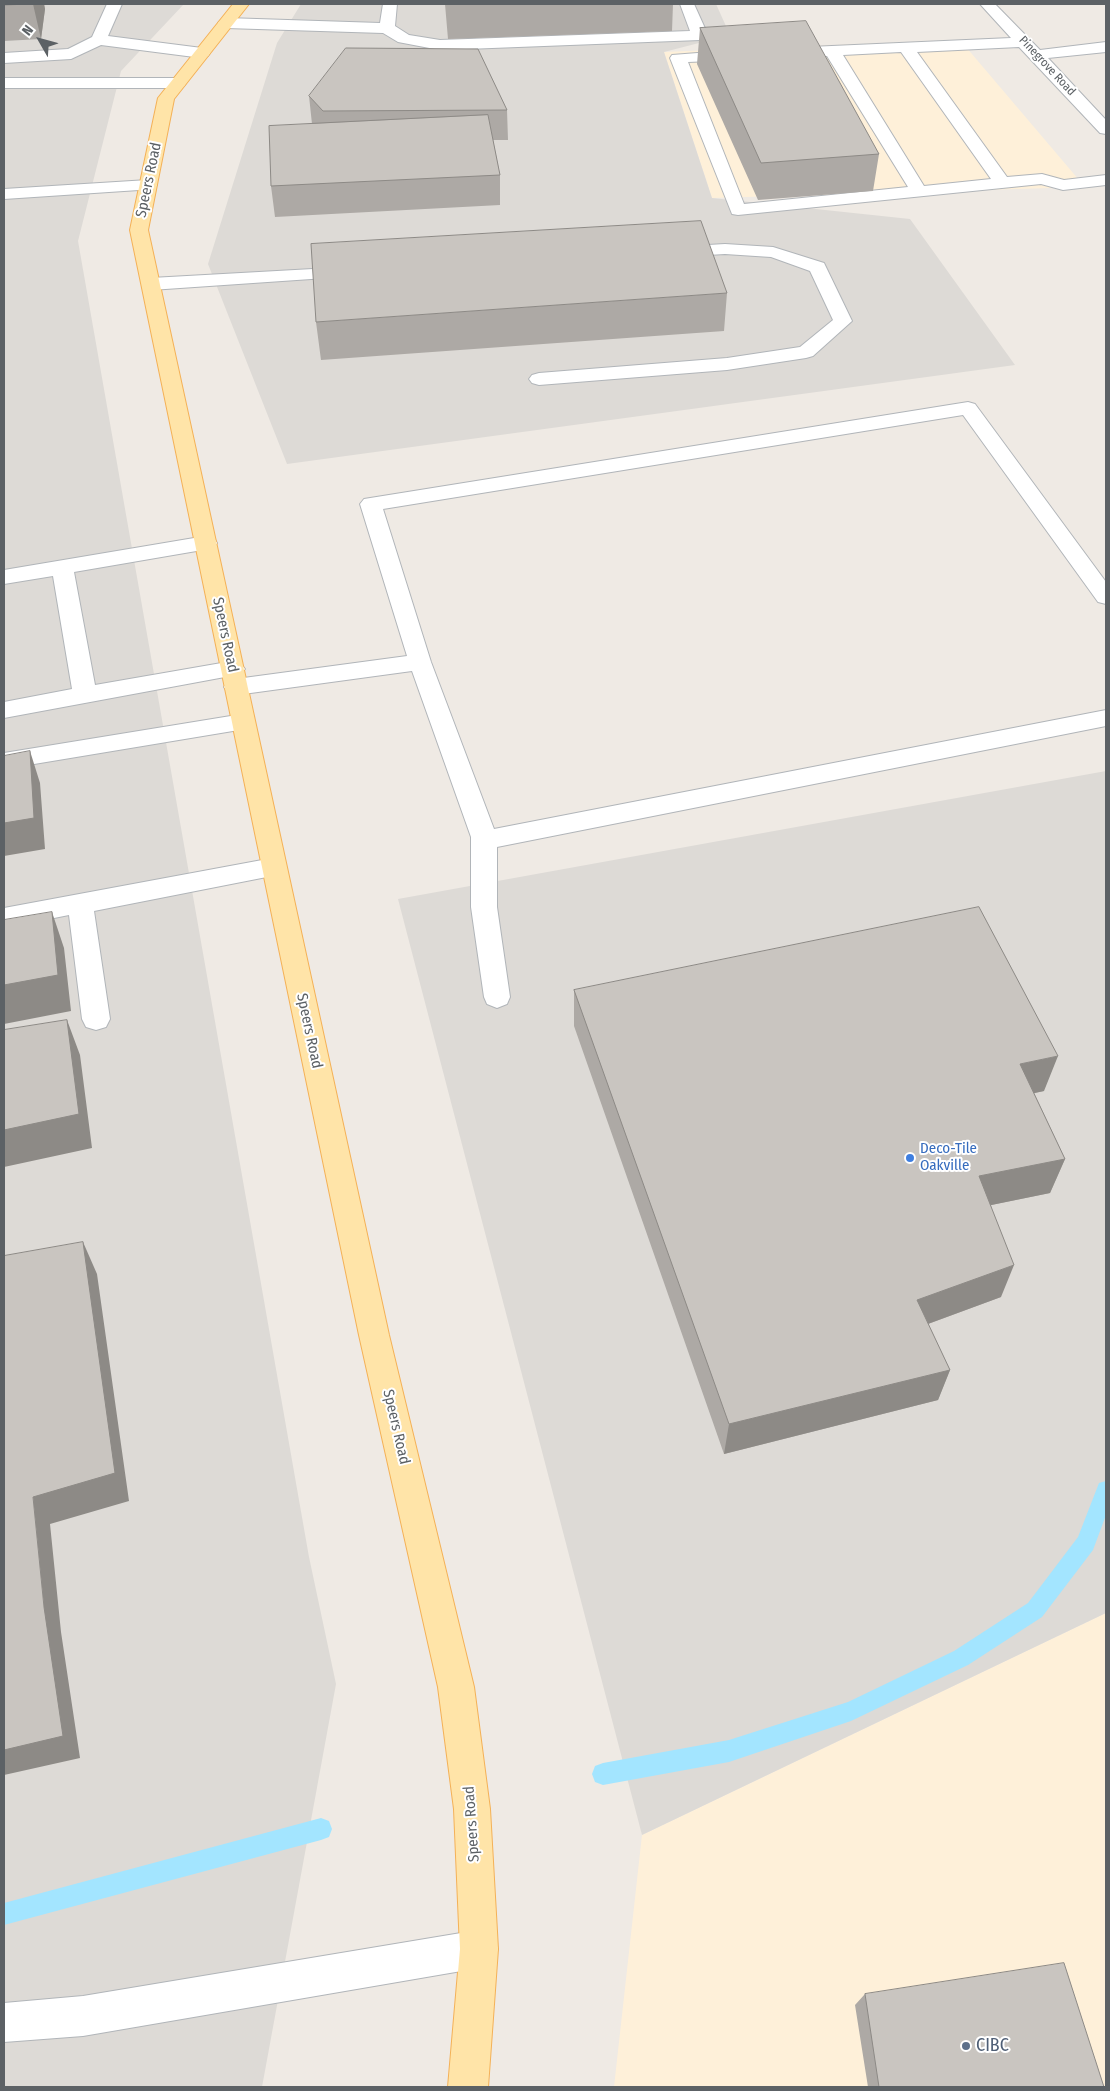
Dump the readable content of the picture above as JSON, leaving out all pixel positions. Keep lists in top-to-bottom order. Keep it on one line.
{"streets":{"main road":["Speers Road"],"street":["Pinegrove Road"]},"places":["Deco-Tile Oakville","CIBC"],"north":"top left"}
